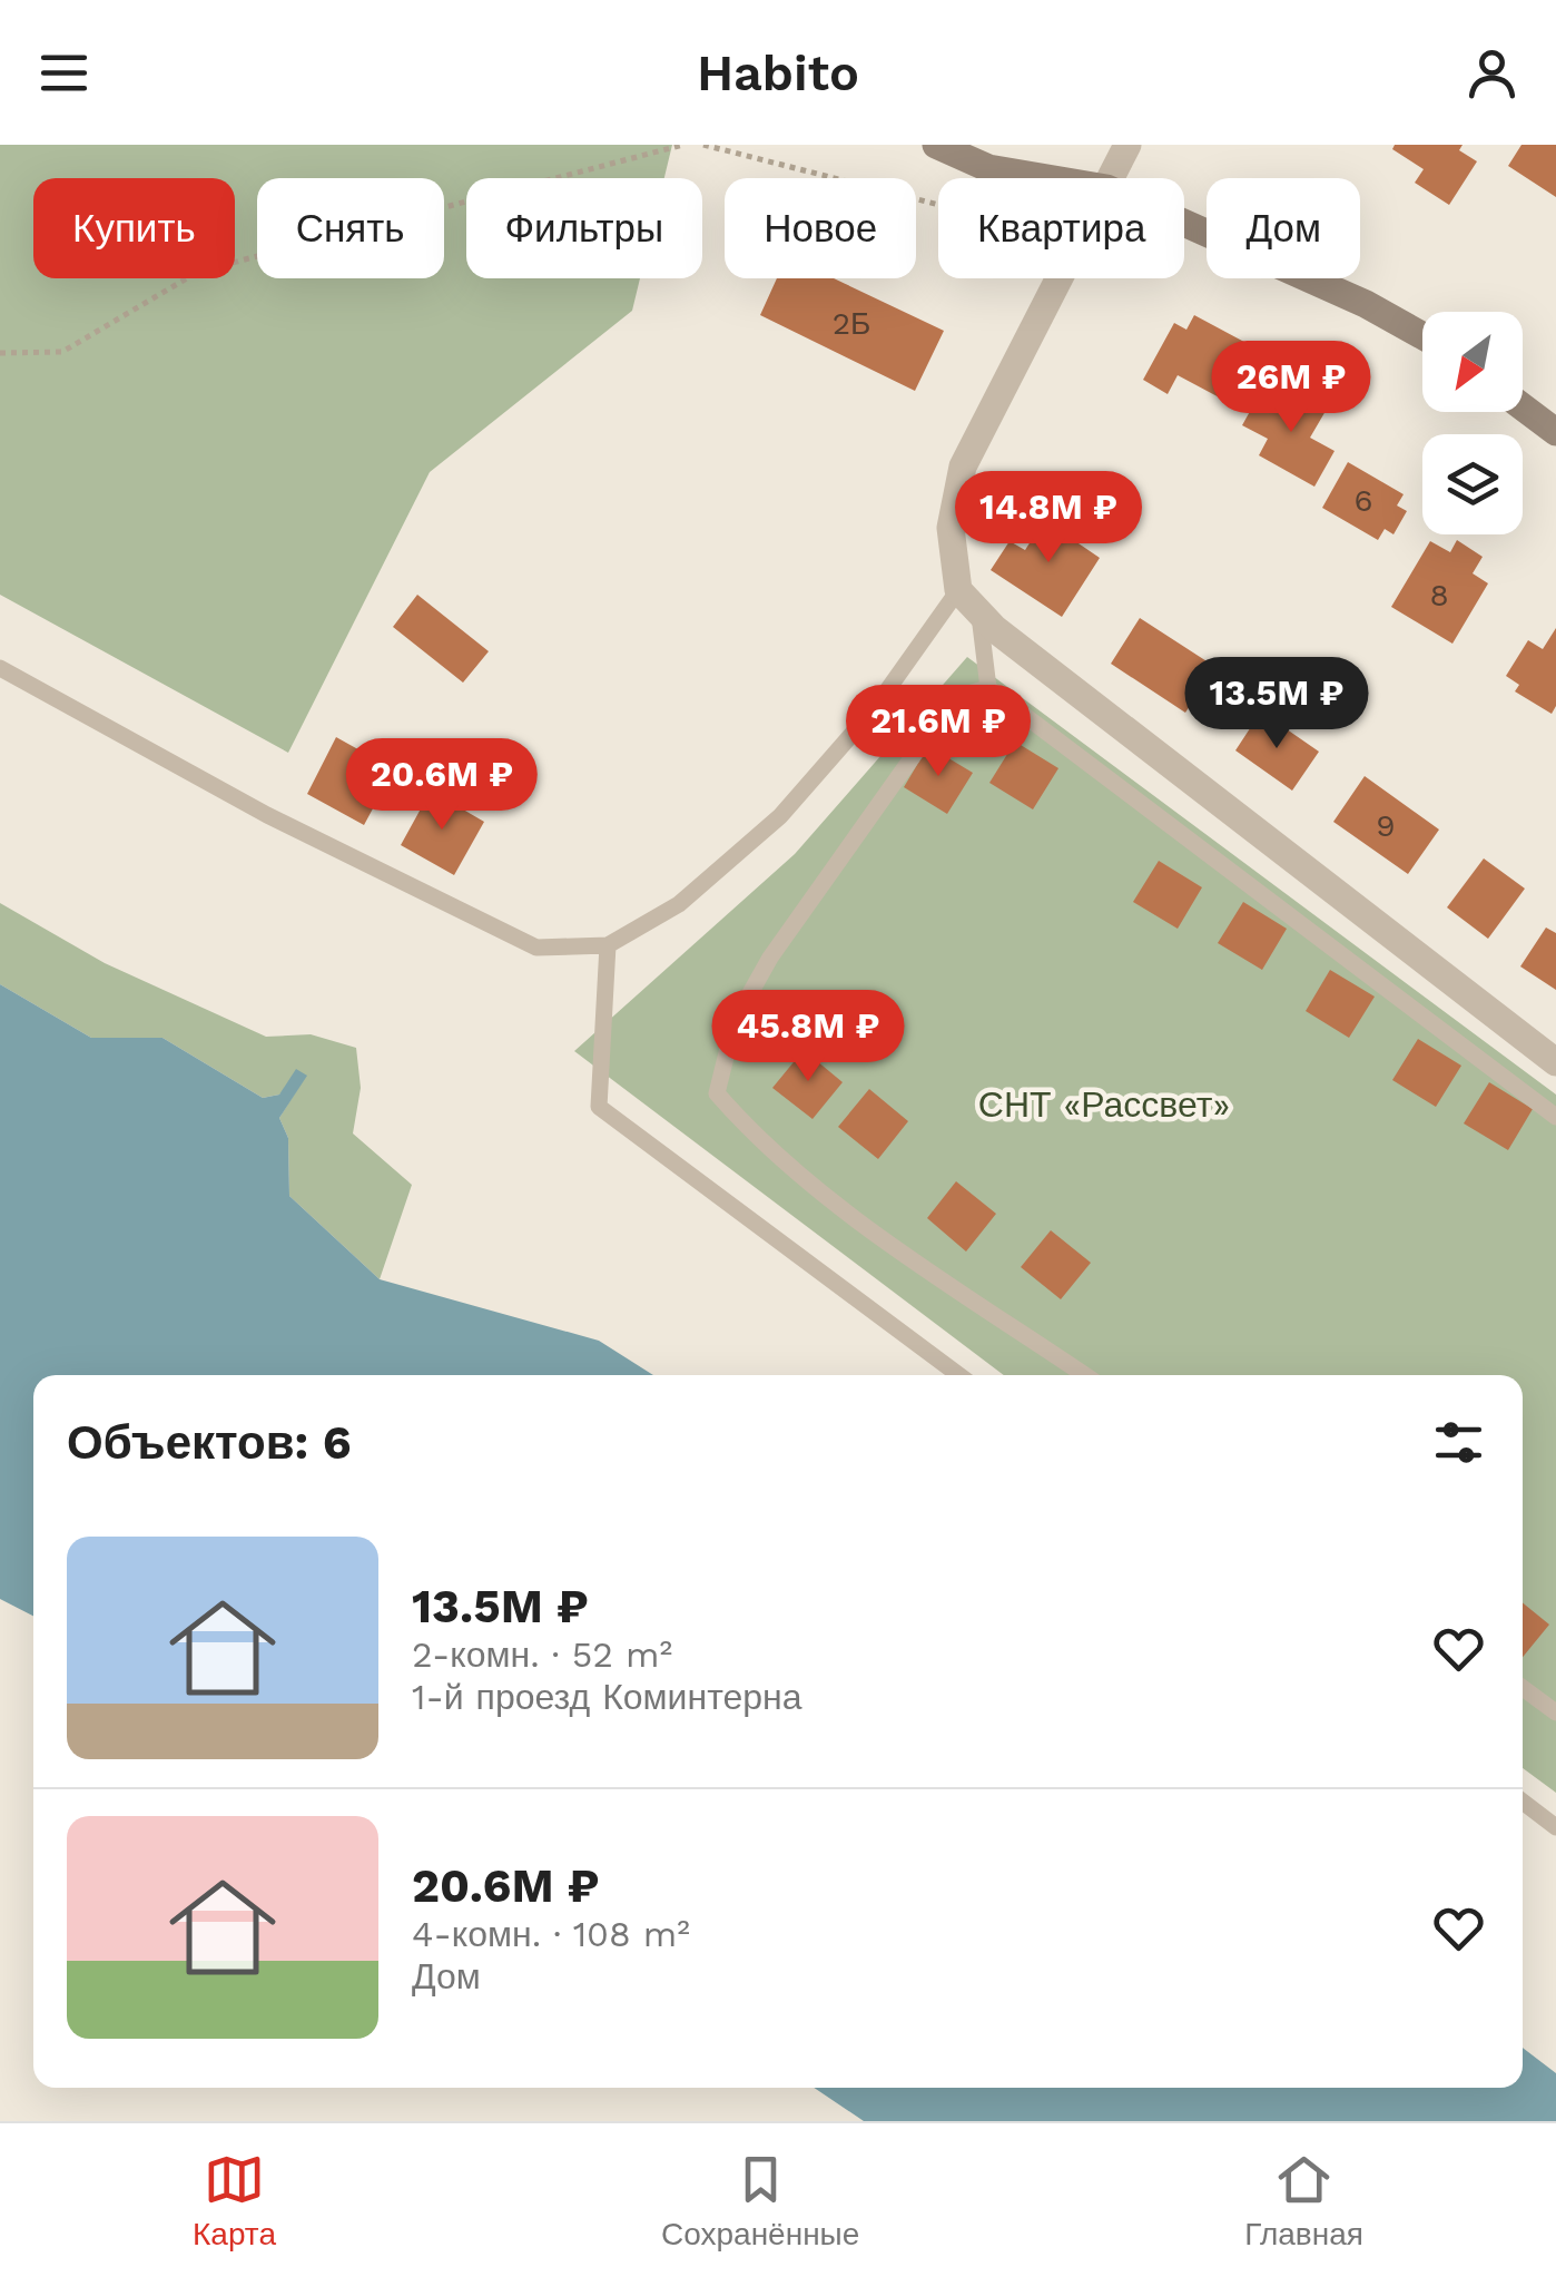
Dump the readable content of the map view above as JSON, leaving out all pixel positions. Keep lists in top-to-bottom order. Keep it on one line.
{"parks":["СНТ «Рассвет»"],"house_numbers":["2Б","6","8","9"],"north":"bottom left","page":{"header":"Habito","chip":["Купить","Снять","Фильтры","Новое","Квартира","Дом"],"price":["26M ₽","14.8M ₽","13.5M ₽","21.6M ₽","20.6M ₽","45.8M ₽"],"heading":"Объектов: 6","list":[{"name":"13.5M ₽","note":"2-комн. · 52 m² · 1-й проезд Коминтерна"},{"name":"20.6M ₽","note":"4-комн. · 108 m² · Дом"}],"tabs":["Карта","Сохранённые","Главная"]}}
